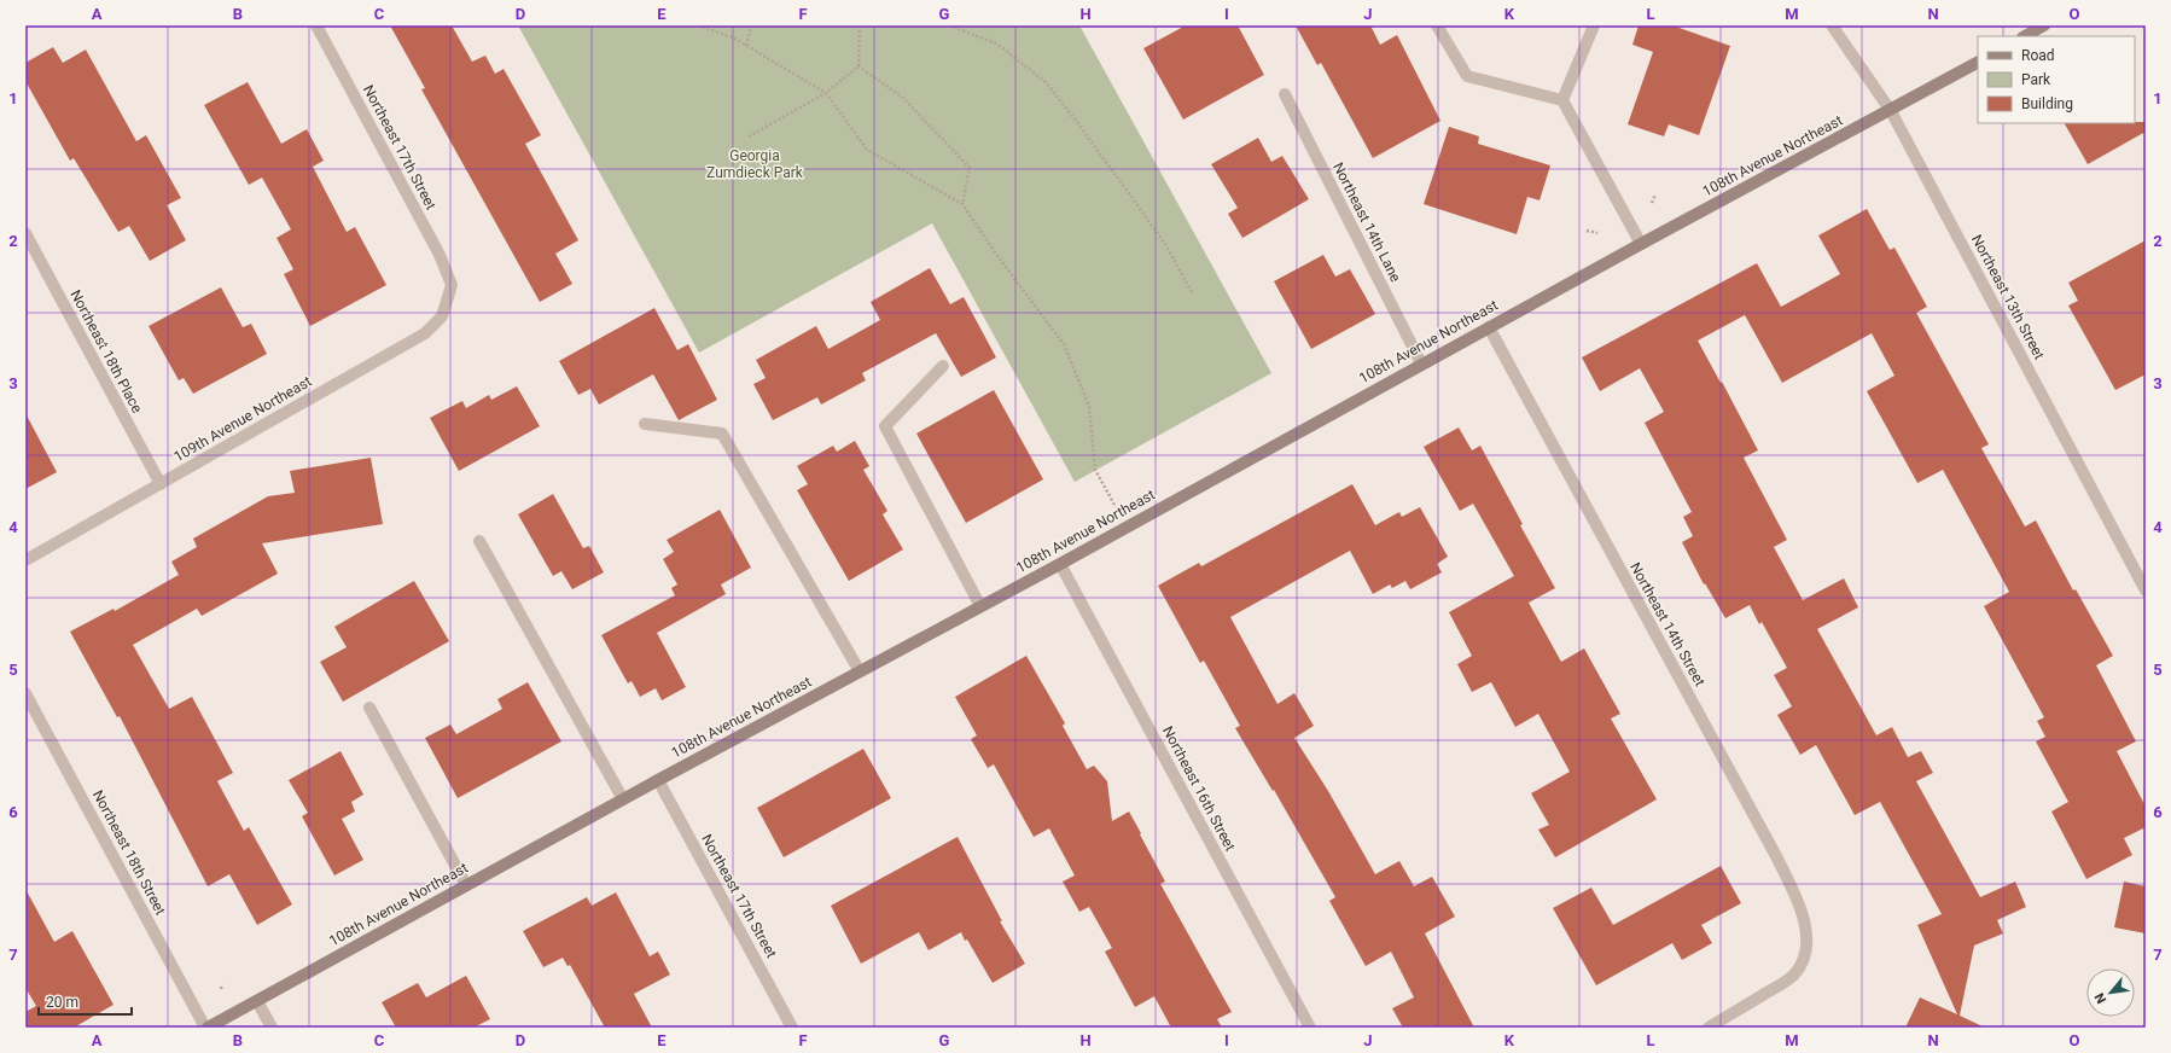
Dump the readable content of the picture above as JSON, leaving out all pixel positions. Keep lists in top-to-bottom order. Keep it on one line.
{"streets":{"main road":["108th Avenue Northeast"],"street":["Northeast 17th Street","Northeast 14th Lane","Northeast 13th Street","Northeast 18th Place","109th Avenue Northeast","Northeast 14th Street","Northeast 16th Street","Northeast 18th Street"]},"crossings":[["Northeast 17th Street","108th Avenue Northeast"],["Northeast 17th Street","109th Avenue Northeast"],["108th Avenue Northeast","Northeast 14th Lane"],["108th Avenue Northeast","Northeast 13th Street"],["108th Avenue Northeast","Northeast 14th Street"],["108th Avenue Northeast","Northeast 16th Street"],["108th Avenue Northeast","Northeast 18th Street"],["Northeast 18th Place","109th Avenue Northeast"]],"parks":["Georgia Zumdieck Park"],"legend":["Road","Park","Building"],"scale_bar":"20 m","north":"bottom left","grid":{"columns":["A","B","C","D","E","F","G","H","I","J","K","L","M","N","O"],"rows":["1","2","3","4","5","6","7"]}}
